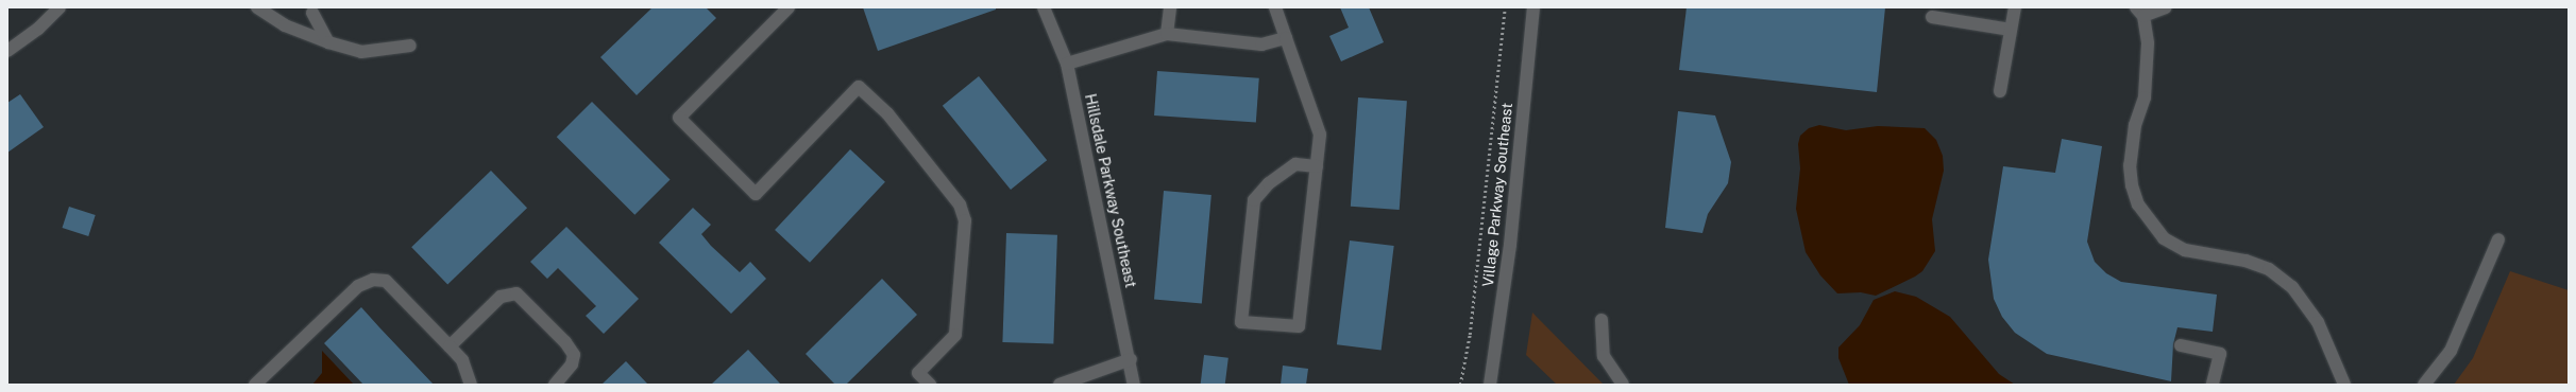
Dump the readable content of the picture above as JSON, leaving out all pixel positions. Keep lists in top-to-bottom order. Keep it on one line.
{"streets":{"street":["Hillsdale Parkway Southeast","Village Parkway Southeast"]}}
